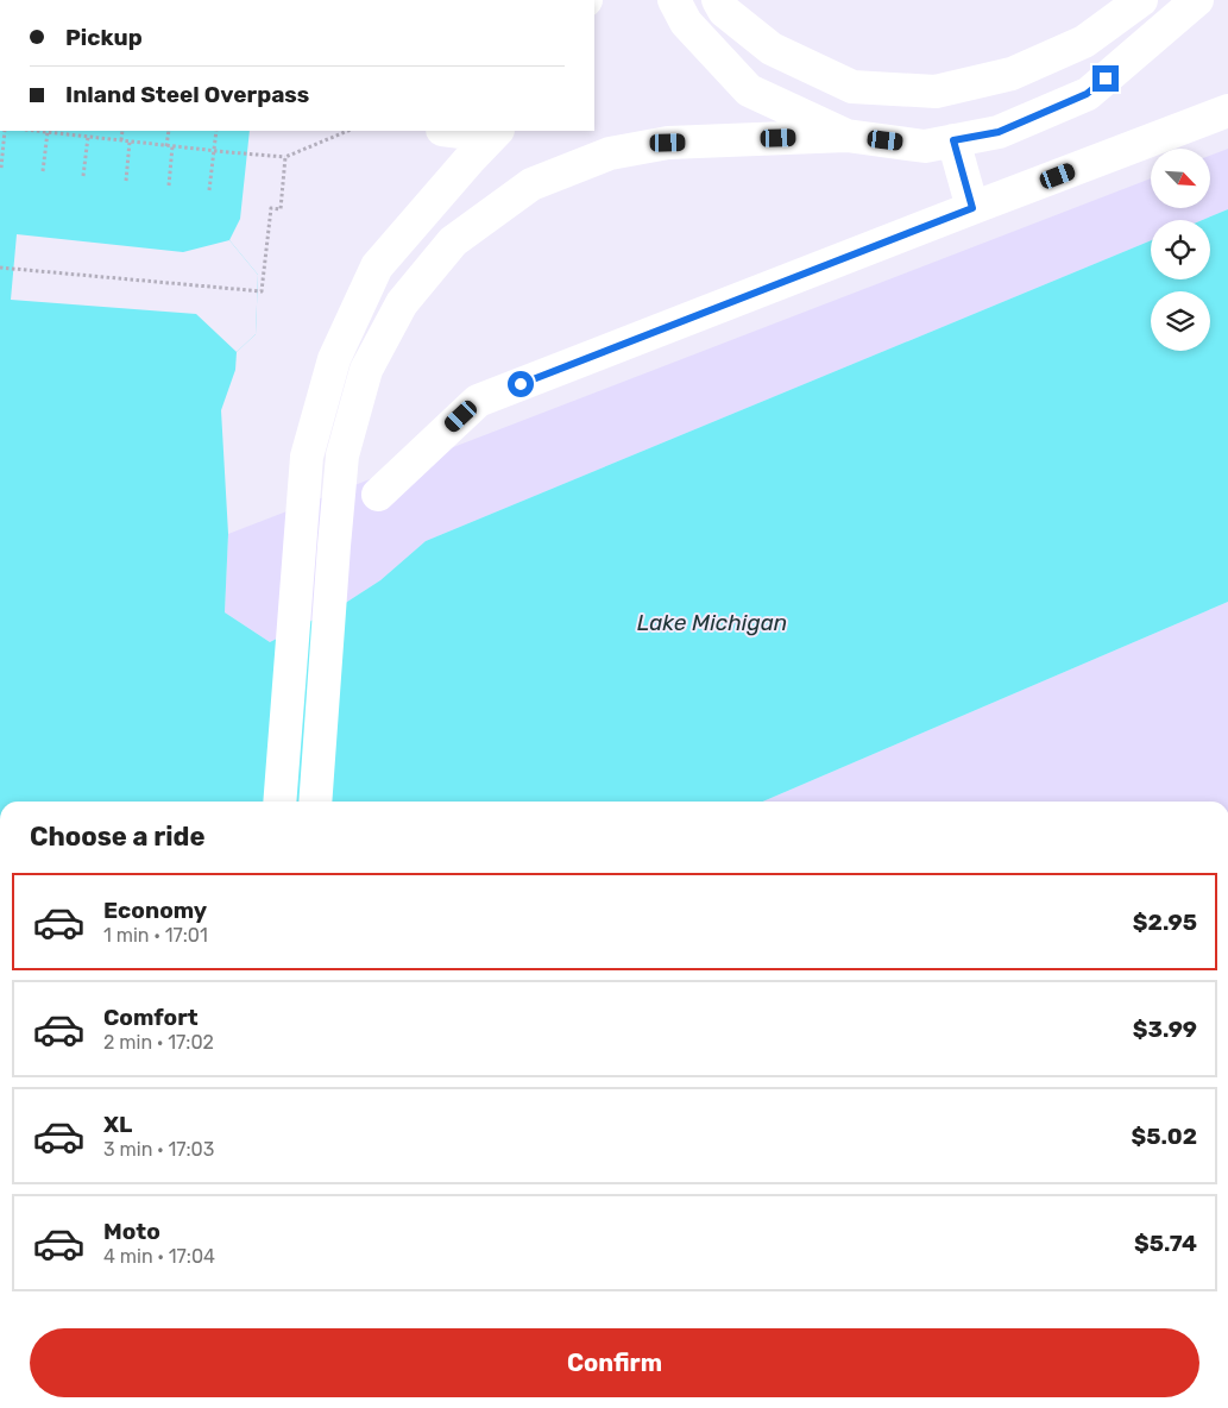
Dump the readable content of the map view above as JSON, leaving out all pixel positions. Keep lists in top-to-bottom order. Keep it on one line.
{"water":["Lake Michigan"],"north":"bottom right","page":{"banner":["Pickup","Inland Steel Overpass"],"heading":"Choose a ride","list":[{"name":"Economy","note":"1 min · 17:01","value":"$2.95"},{"name":"Comfort","note":"2 min · 17:02","value":"$3.99"},{"name":"XL","note":"3 min · 17:03","value":"$5.02"},{"name":"Moto","note":"4 min · 17:04","value":"$5.74"}],"buttons":"Confirm"}}
